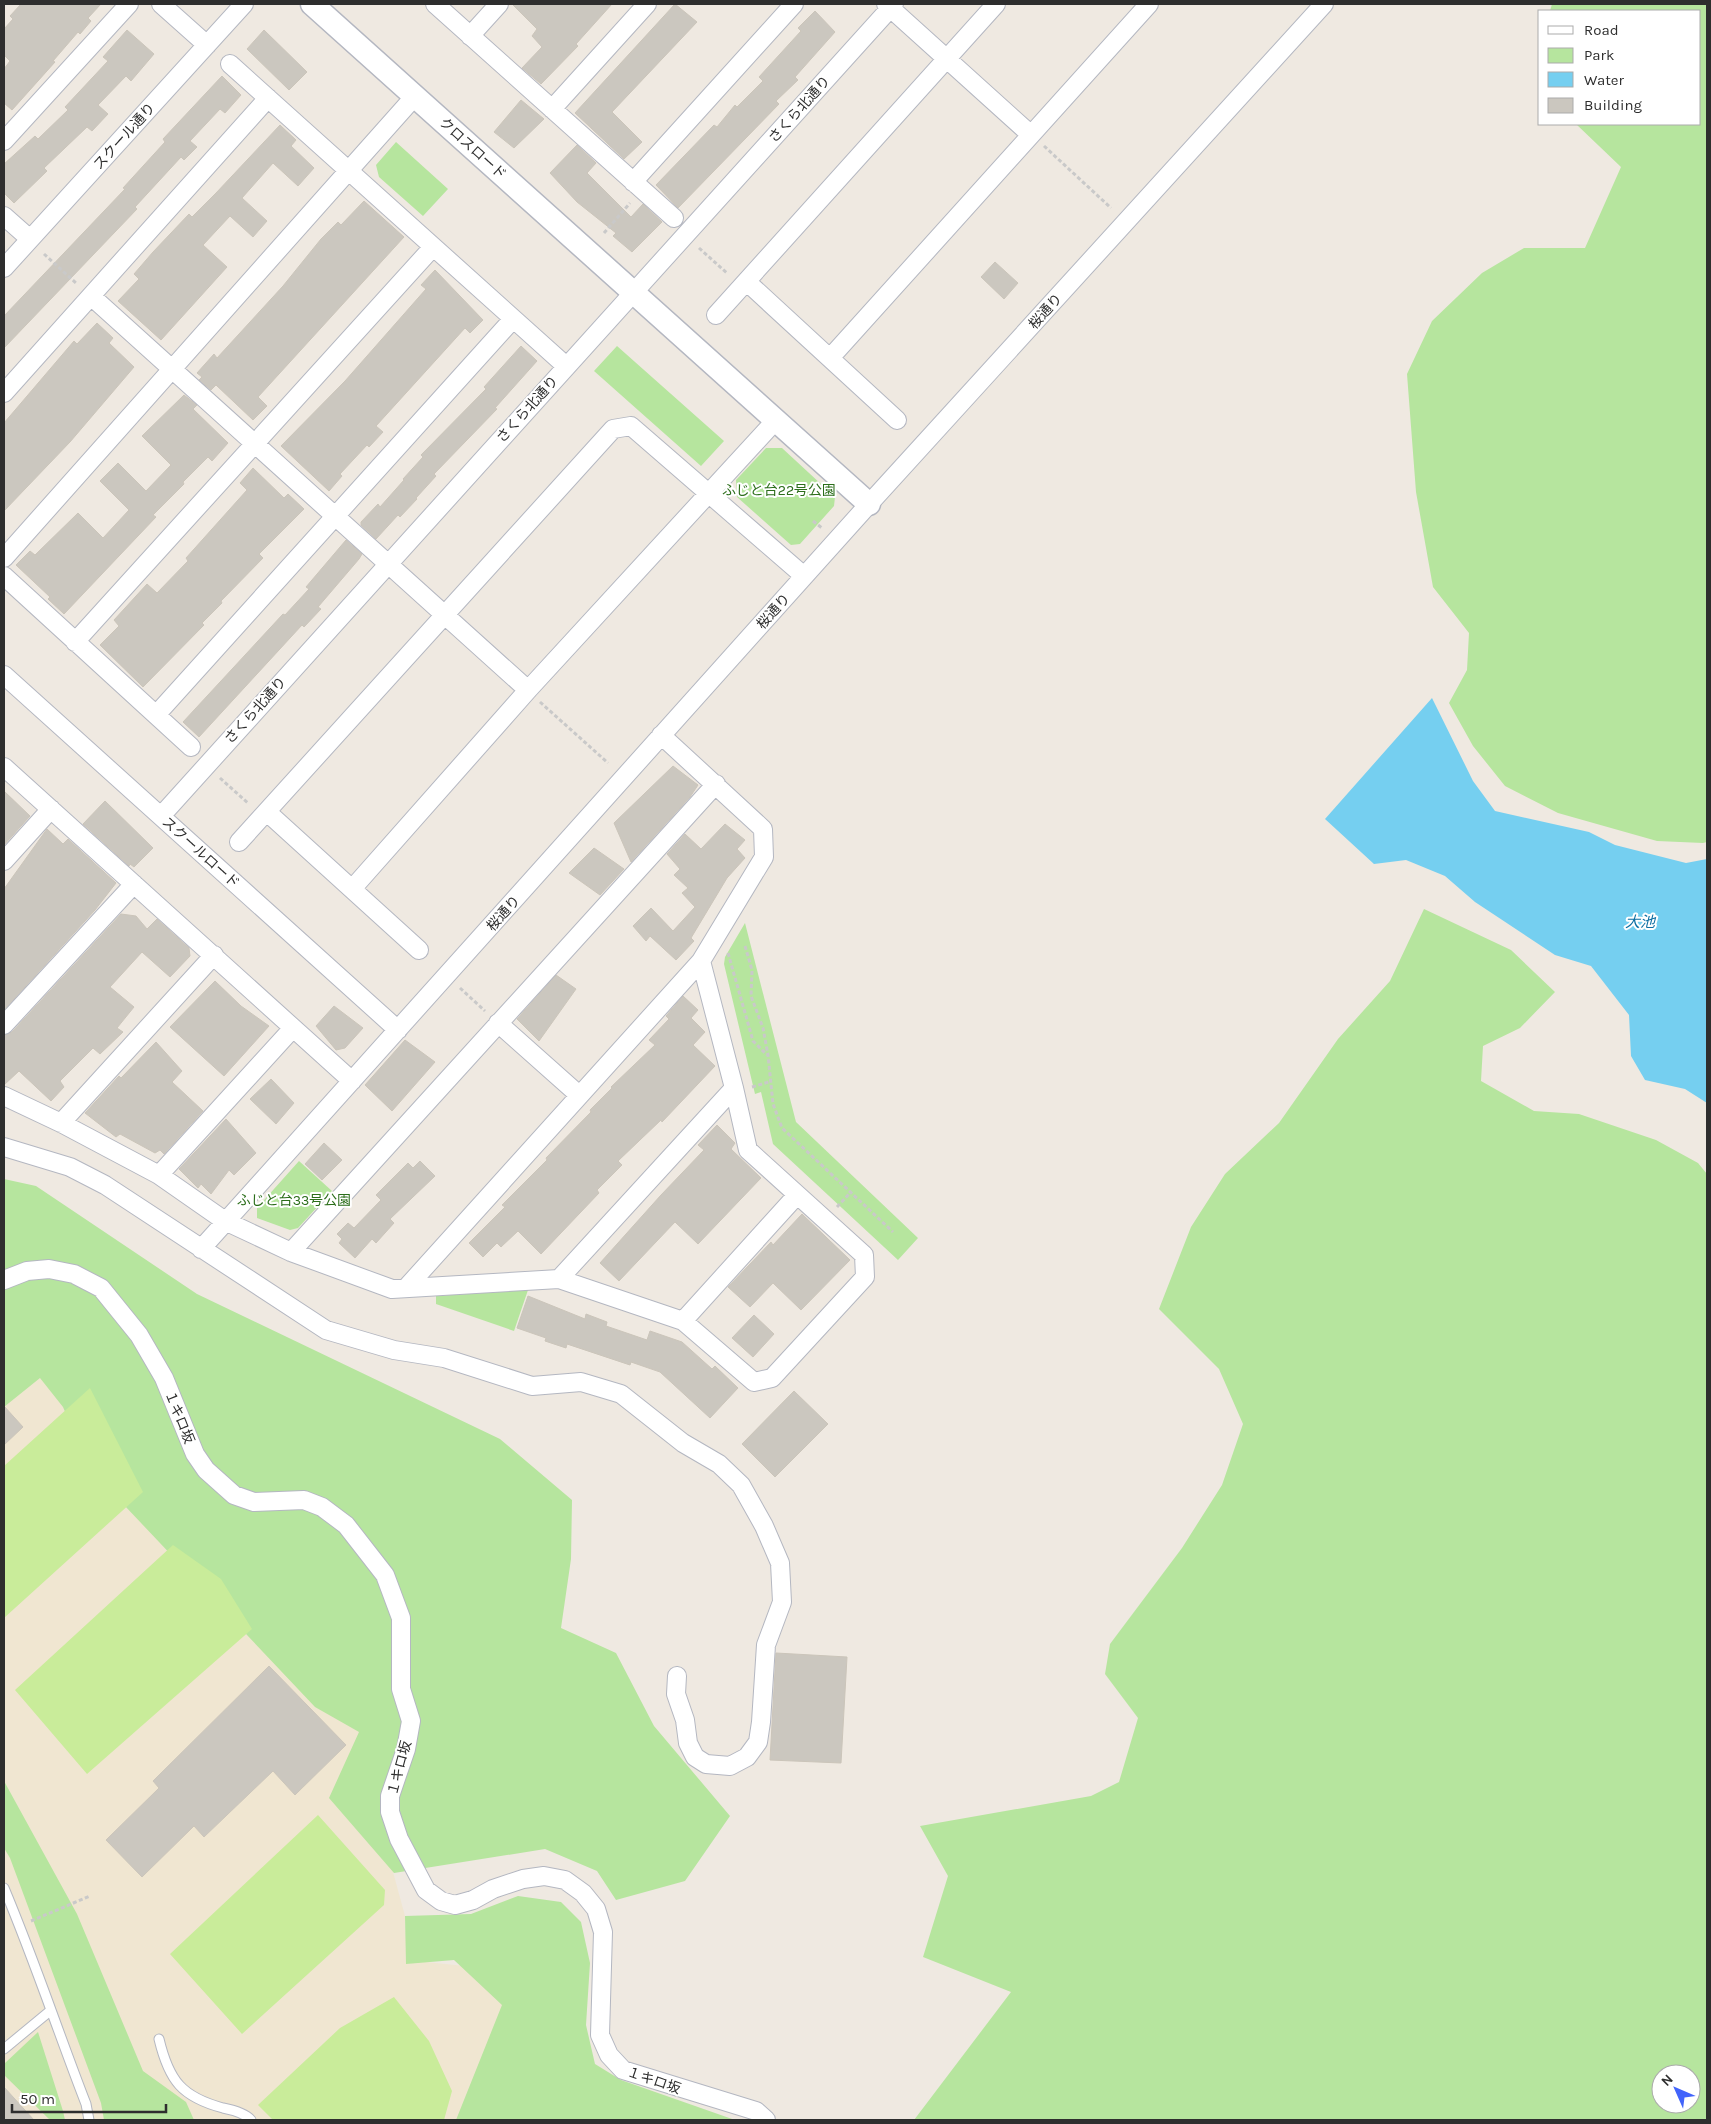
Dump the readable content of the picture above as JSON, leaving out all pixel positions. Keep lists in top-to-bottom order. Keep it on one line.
{"streets":{"street":["さくら北通り","スクール通り","クロスロード","桜通り","スクールロード","１キロ坂"]},"crossings":[["さくら北通り","クロスロード"],["さくら北通り","スクールロード"],["クロスロード","桜通り"],["桜通り","スクールロード"]],"water":["大池"],"parks":["ふじと台22号公園","ふじと台33号公園"],"legend":["Road","Park","Water","Building"],"scale_bar":"50 m","north":"top left"}
